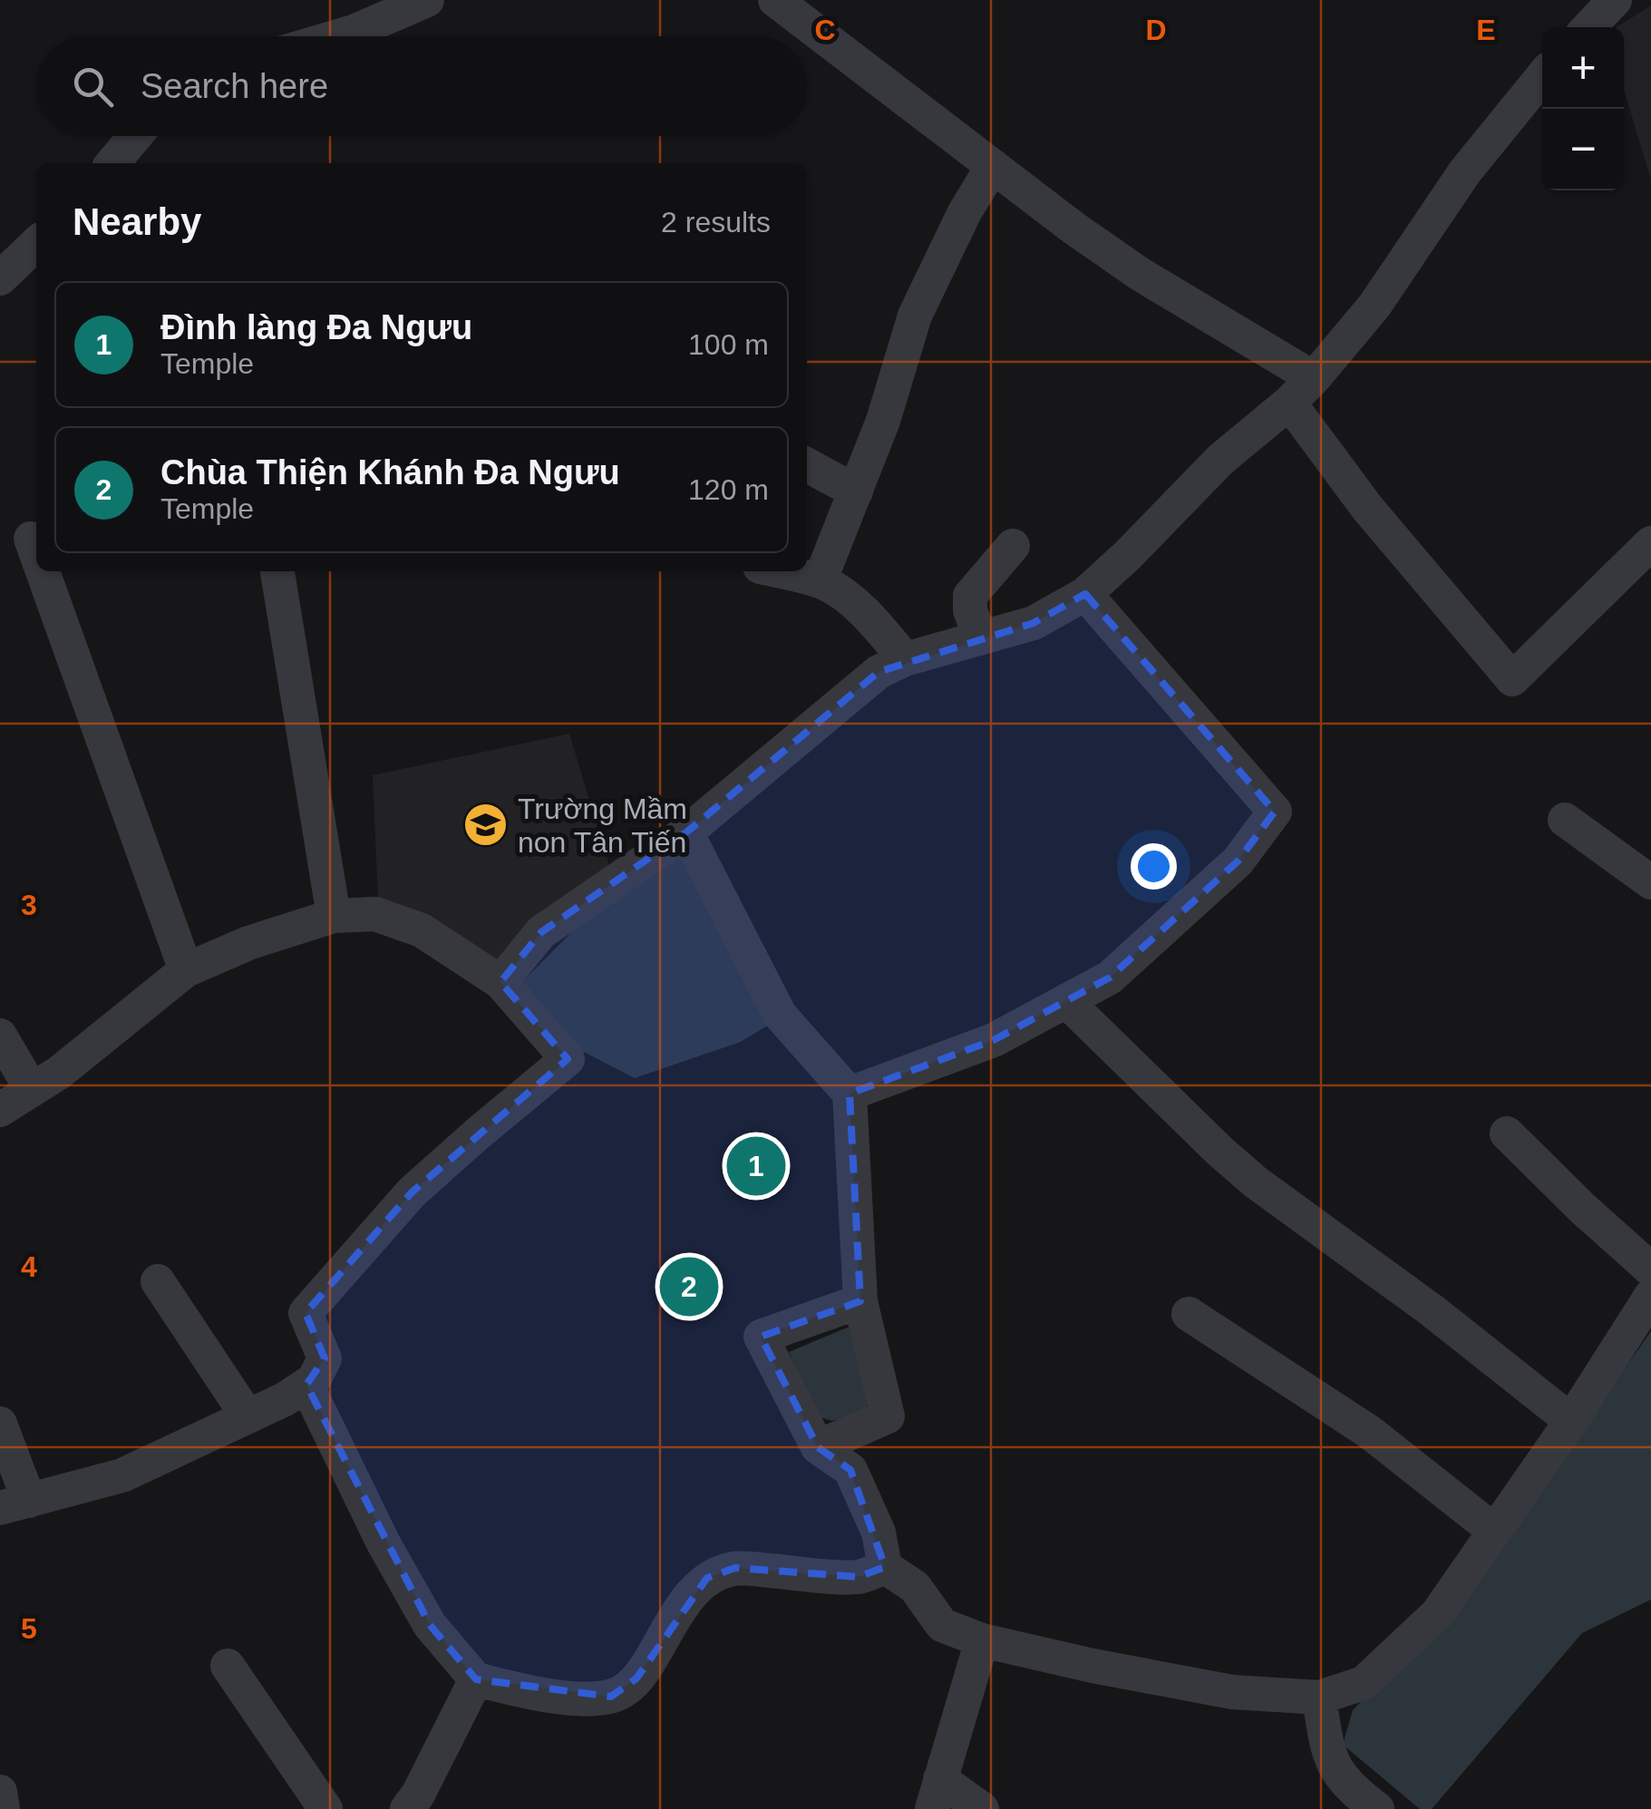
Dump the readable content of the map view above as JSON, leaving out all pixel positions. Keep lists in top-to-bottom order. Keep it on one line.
{"places":{"school or university":["Trường Mầm non Tân Tiến"]},"page":{"map_buttons":["+","−"],"search":"Search here","heading":["Nearby","2 results"],"list":[{"mark":"1","name":"Đình làng Đa Ngưu","note":"Temple","value":"100 m"},{"mark":"2","name":"Chùa Thiện Khánh Đa Ngưu","note":"Temple","value":"120 m"}],"pins":["1","2"]},"grid":{"columns":["C","D","E"],"rows":["3","4","5"]}}
